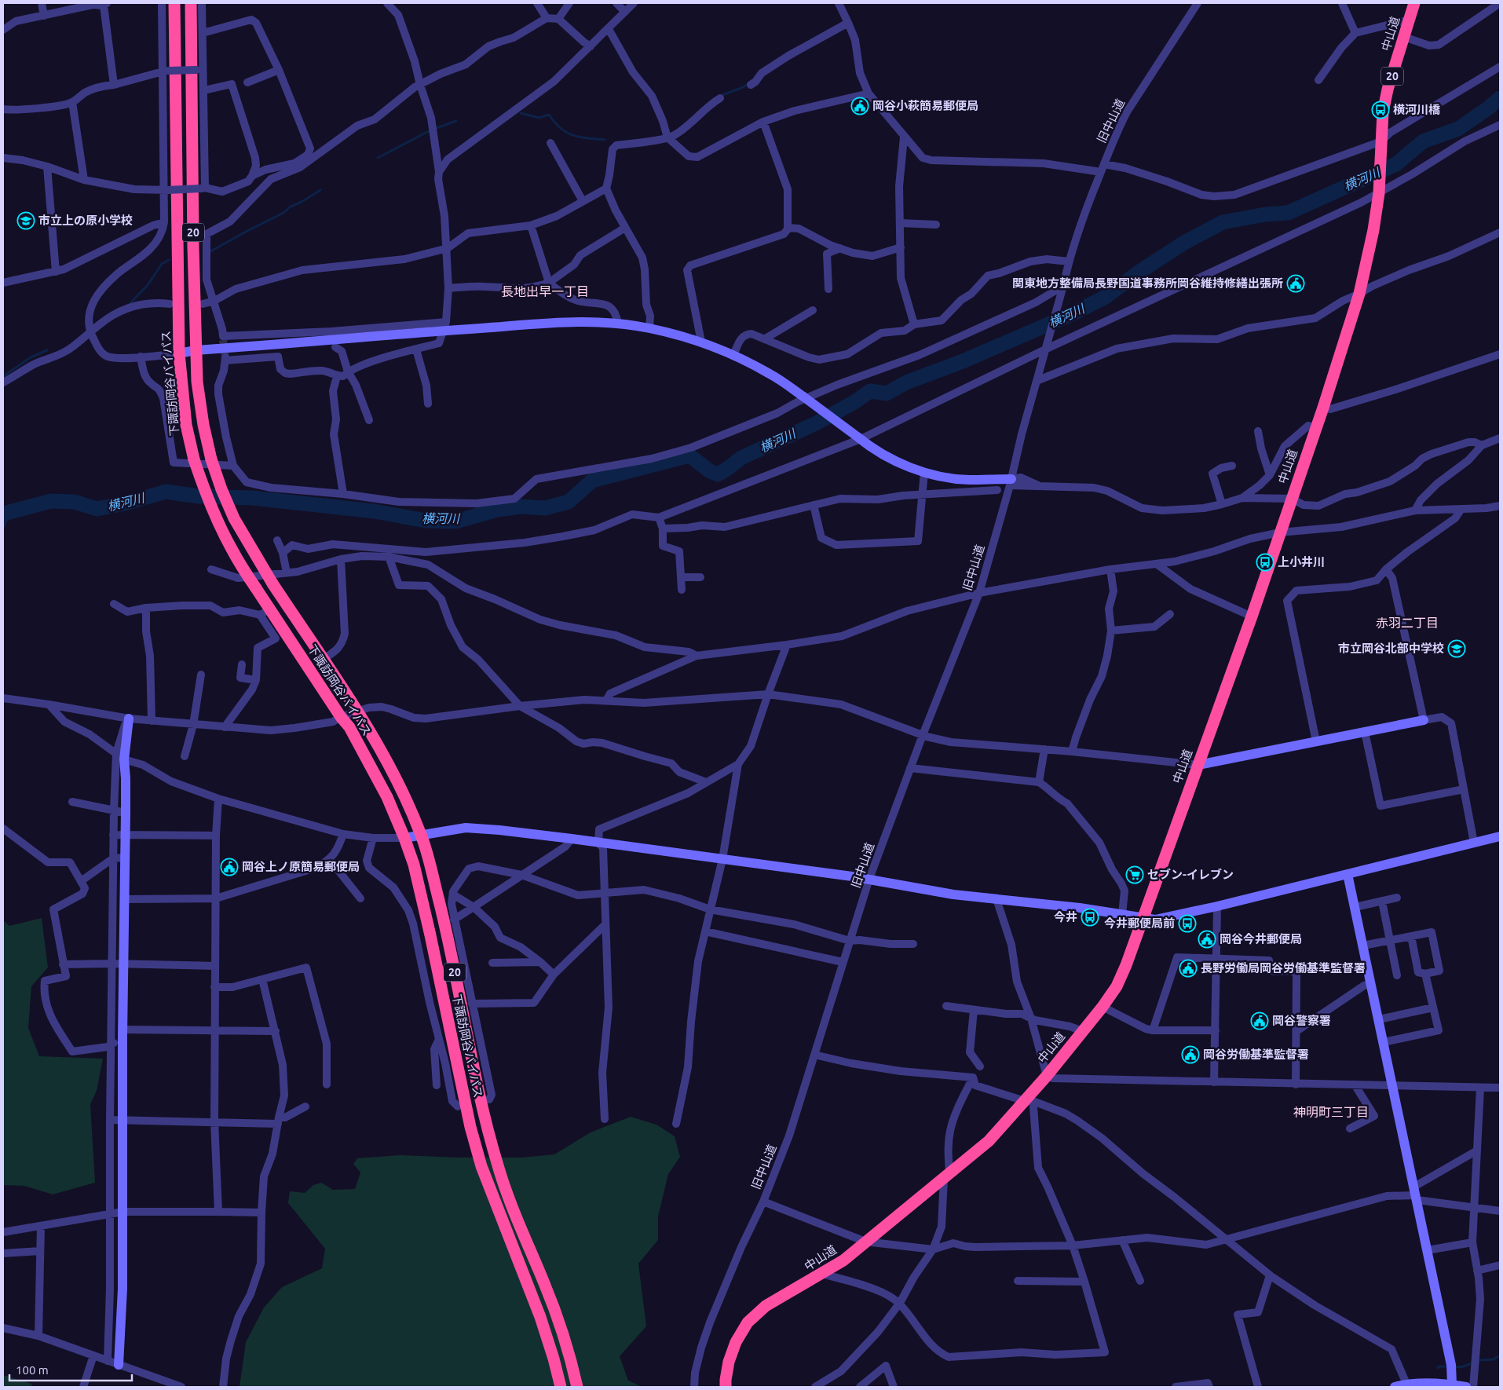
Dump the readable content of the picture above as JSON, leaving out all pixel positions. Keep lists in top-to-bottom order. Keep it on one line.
{"streets":{"highway":["中山道","20","下諏訪岡谷バイパス"],"street":["旧中山道"]},"districts":["長地出早一丁目","赤羽二丁目","神明町三丁目"],"water":["横河川"],"places":{"public building":["岡谷小萩簡易郵便局","関東地方整備局長野国道事務所岡谷維持修繕出張所","岡谷上ノ原簡易郵便局","岡谷今井郵便局","長野労働局岡谷労働基準監督署","岡谷警察署","岡谷労働基準監督署"],"bus stop":["横河川橋","上小井川","今井","今井郵便局前"],"school or university":["市立上の原小学校","市立岡谷北部中学校"],"supermarket":["セブン-イレブン"]},"scale_bar":"100 m"}
